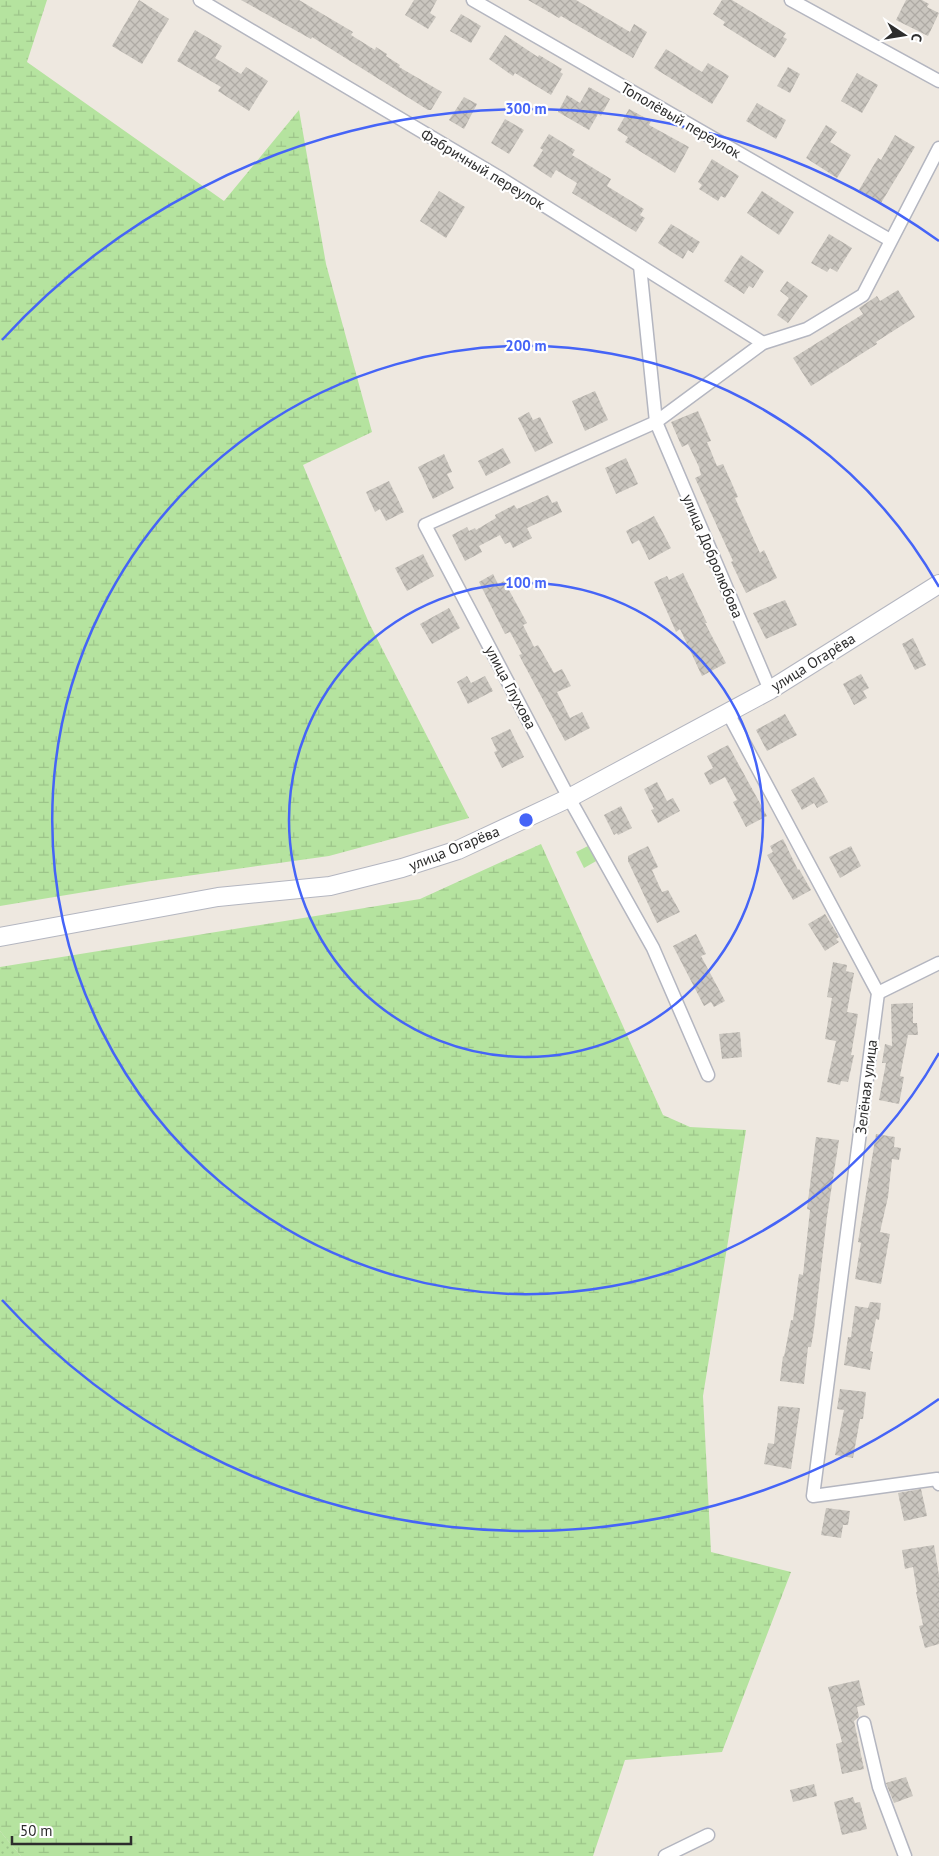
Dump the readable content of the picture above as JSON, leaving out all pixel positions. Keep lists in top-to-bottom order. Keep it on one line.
{"streets":{"main road":["улица Огарёва"],"street":["Тополёвый переулок","Фабричный переулок","улица Добролюбова","улица Глухова","Зелёная улица"]},"crossings":[["Фабричный переулок","улица Добролюбова"],["улица Добролюбова","улица Огарёва"],["улица Добролюбова","улица Глухова"],["улица Огарёва","улица Глухова"]],"scale_bar":"50 m","north":"right","rings":["300 m","200 m","100 m"]}
